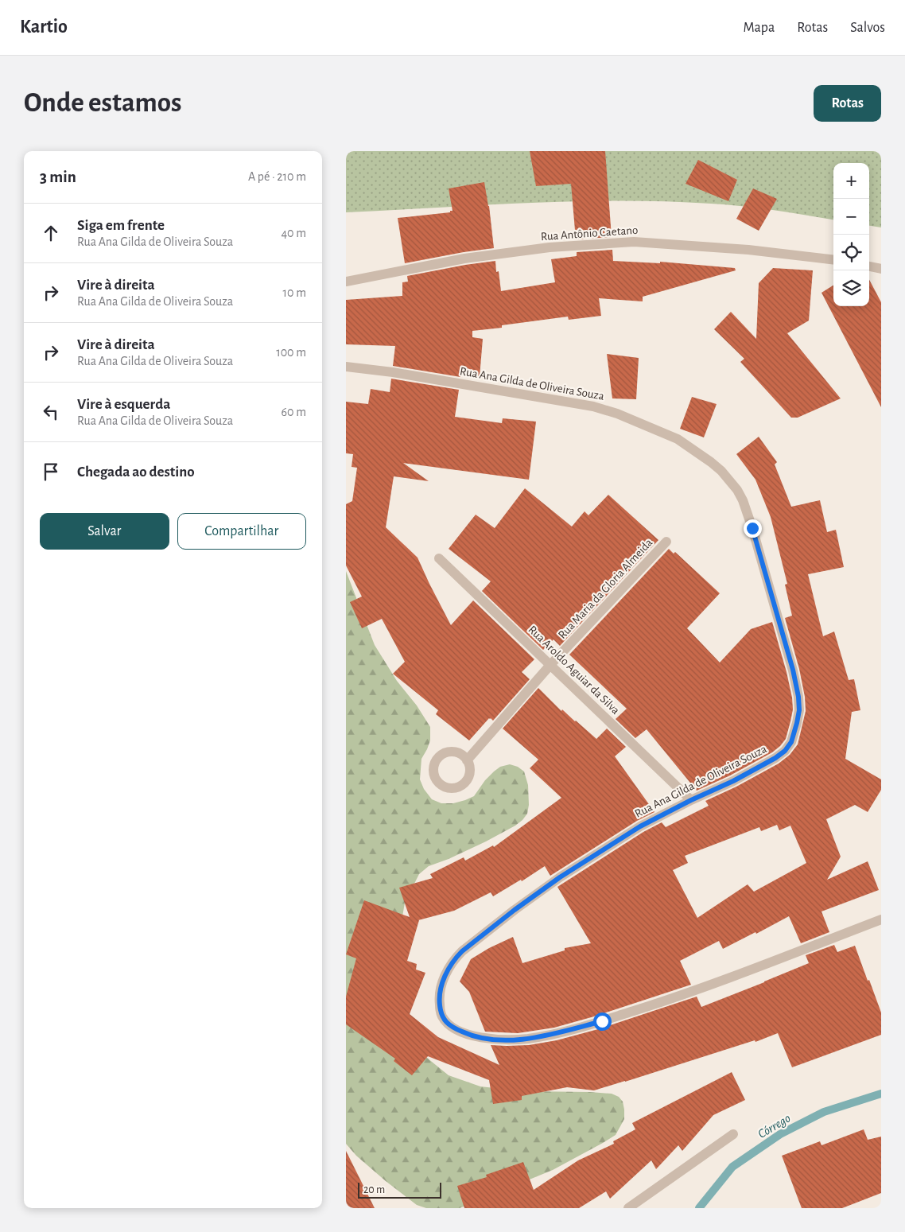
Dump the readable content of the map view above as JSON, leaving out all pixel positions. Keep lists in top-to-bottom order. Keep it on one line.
{"streets":{"street":["Rua Antônio Caetano","Rua Ana Gilda de Oliveira Souza","Rua Maria da Gloria Almeida","Rua Aroldo Aguiar da Silva"]},"crossings":[["Rua Ana Gilda de Oliveira Souza","Rua Aroldo Aguiar da Silva"],["Rua Maria da Gloria Almeida","Rua Aroldo Aguiar da Silva"]],"water":["Córrego"],"scale_bar":"20 m","page":{"header":"Kartio","nav":["Mapa","Rotas","Salvos"],"buttons":["Rotas",["Salvar","Compartilhar"]],"title":"Onde estamos","heading":["3 min","A pé · 210 m"],"map_buttons":["+","−"],"list":[["Siga em frente","Rua Ana Gilda de Oliveira Souza","40 m"],["Vire à direita","Rua Ana Gilda de Oliveira Souza","10 m"],["Vire à direita","Rua Ana Gilda de Oliveira Souza","100 m"],["Vire à esquerda","Rua Ana Gilda de Oliveira Souza","60 m"],"Chegada ao destino"],"scale":"20 m"}}
